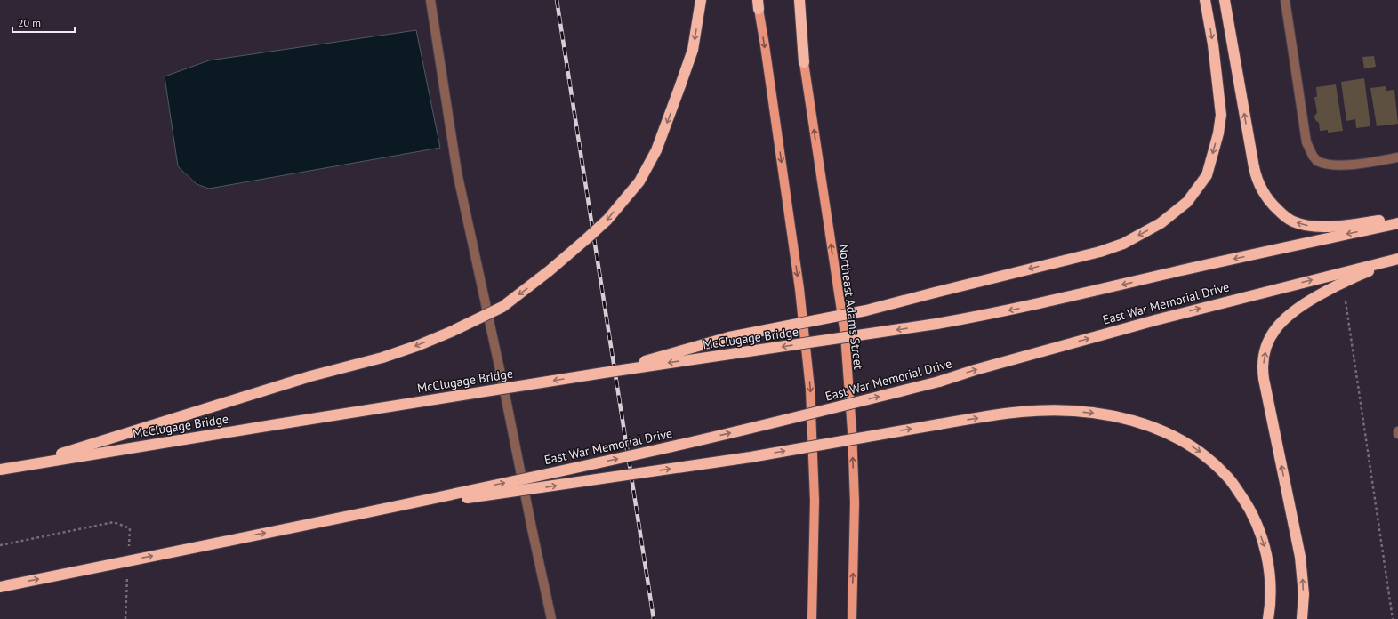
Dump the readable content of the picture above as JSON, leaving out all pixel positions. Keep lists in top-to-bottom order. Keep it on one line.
{"streets":{"highway":["East War Memorial Drive","McClugage Bridge"],"main road":["Northeast Adams Street"]},"crossings":[["East War Memorial Drive","McClugage Bridge"]],"one_way":["McClugage Bridge"],"scale_bar":"20 m"}
